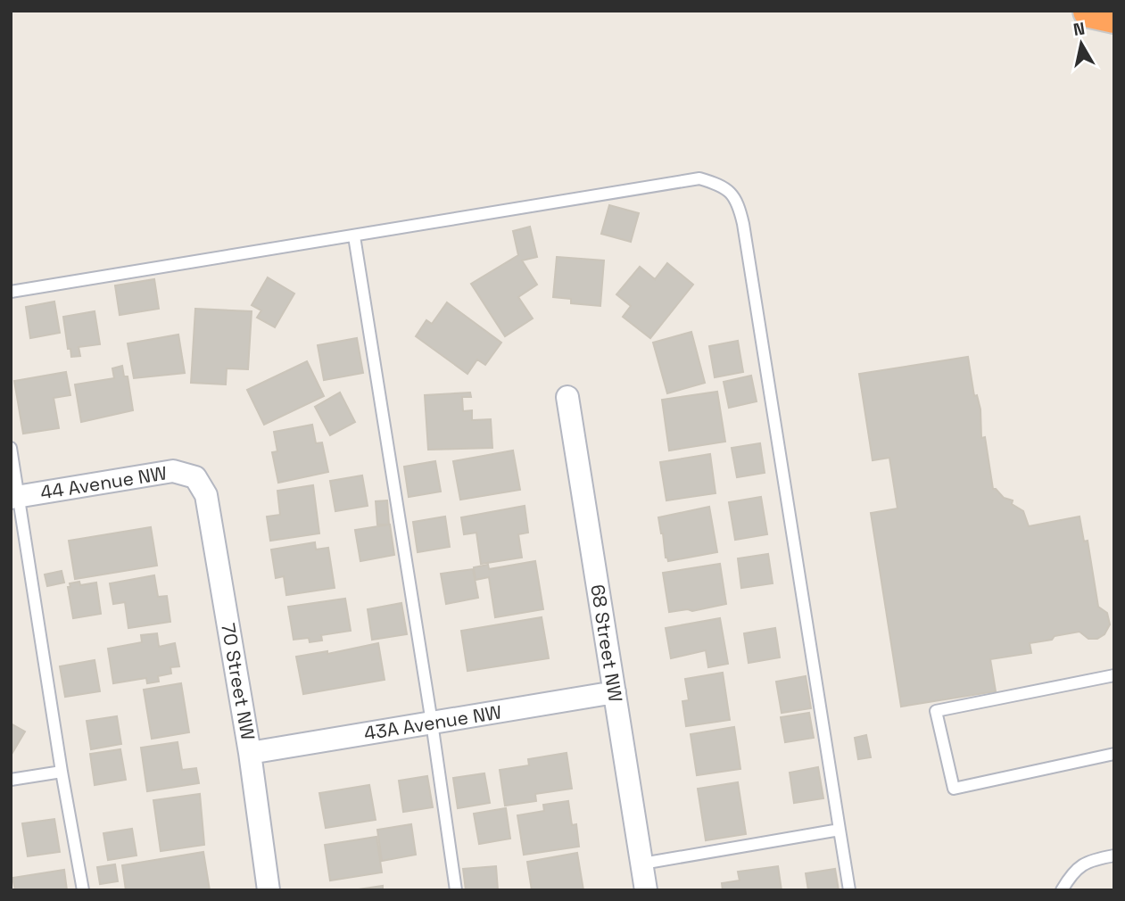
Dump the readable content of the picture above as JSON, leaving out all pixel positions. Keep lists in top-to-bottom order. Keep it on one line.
{"streets":{"street":["44 Avenue NW","68 Street NW","70 Street NW","43A Avenue NW"]},"crossings":[["44 Avenue NW","70 Street NW"],["68 Street NW","43A Avenue NW"],["70 Street NW","43A Avenue NW"]],"north":"top"}
